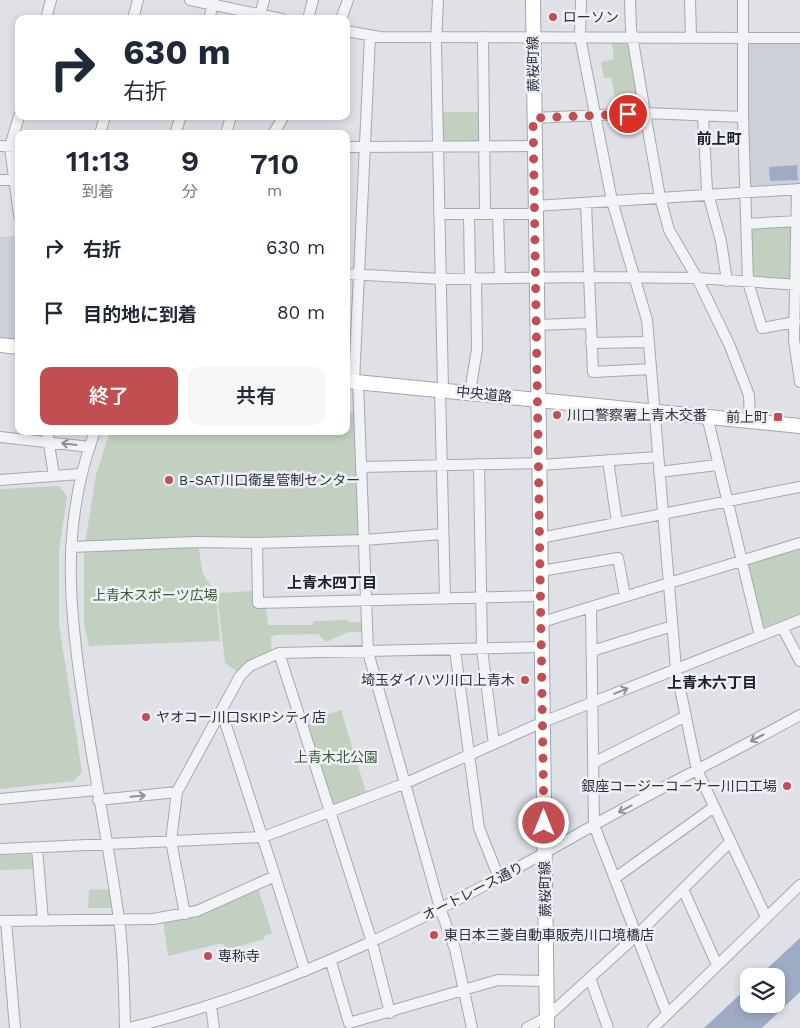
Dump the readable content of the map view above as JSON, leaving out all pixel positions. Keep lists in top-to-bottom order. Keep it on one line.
{"streets":{"main road":["蕨桜町線","中央道路"],"street":["オートレース通り"]},"crossings":[["蕨桜町線","中央道路"],["蕨桜町線","オートレース通り"]],"districts":["前上町","上青木四丁目","上青木六丁目"],"parks":["上青木スポーツ広場","上青木北公園"],"places":{"other":["ローソン","川口警察署上青木交番","B-SAT川口衛星管制センター","埼玉ダイハツ川口上青木","ヤオコー川口SKIPシティ店","銀座コージーコーナー川口工場","東日本三菱自動車販売川口境橋店","専称寺"],"transit":["前上町"]},"page":{"turn":["630 m","右折"],"eta":["11:13","到着","9","分","710","m"],"list":[{"name":"右折","value":"630 m"},{"name":"目的地に到着","value":"80 m"}],"buttons":["終了","共有"]}}
